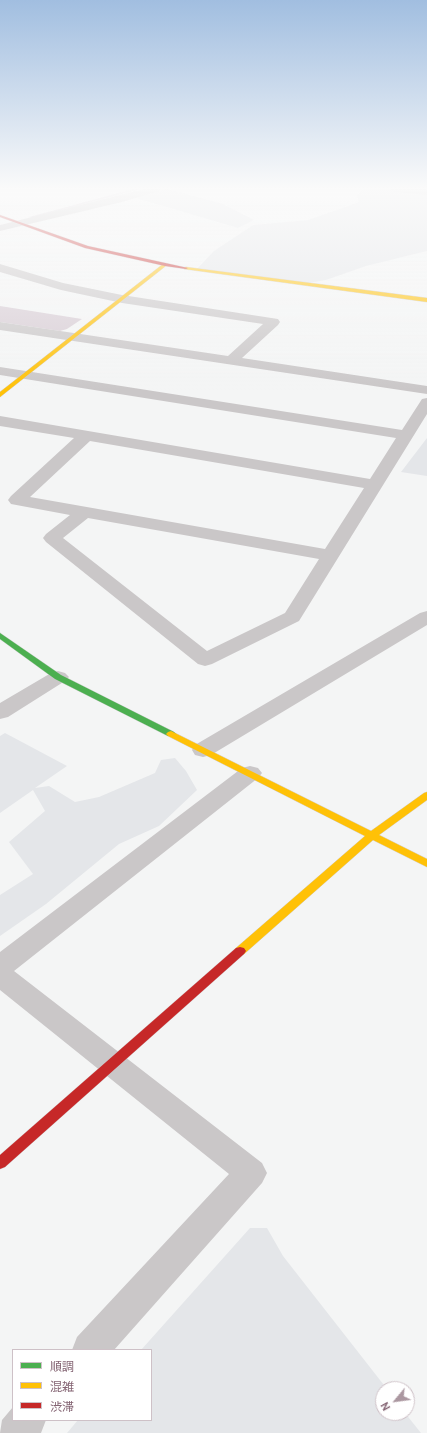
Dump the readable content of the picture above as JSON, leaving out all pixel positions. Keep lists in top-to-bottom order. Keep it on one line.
{"legend":["順調","混雑","渋滞"],"north":"bottom left"}
